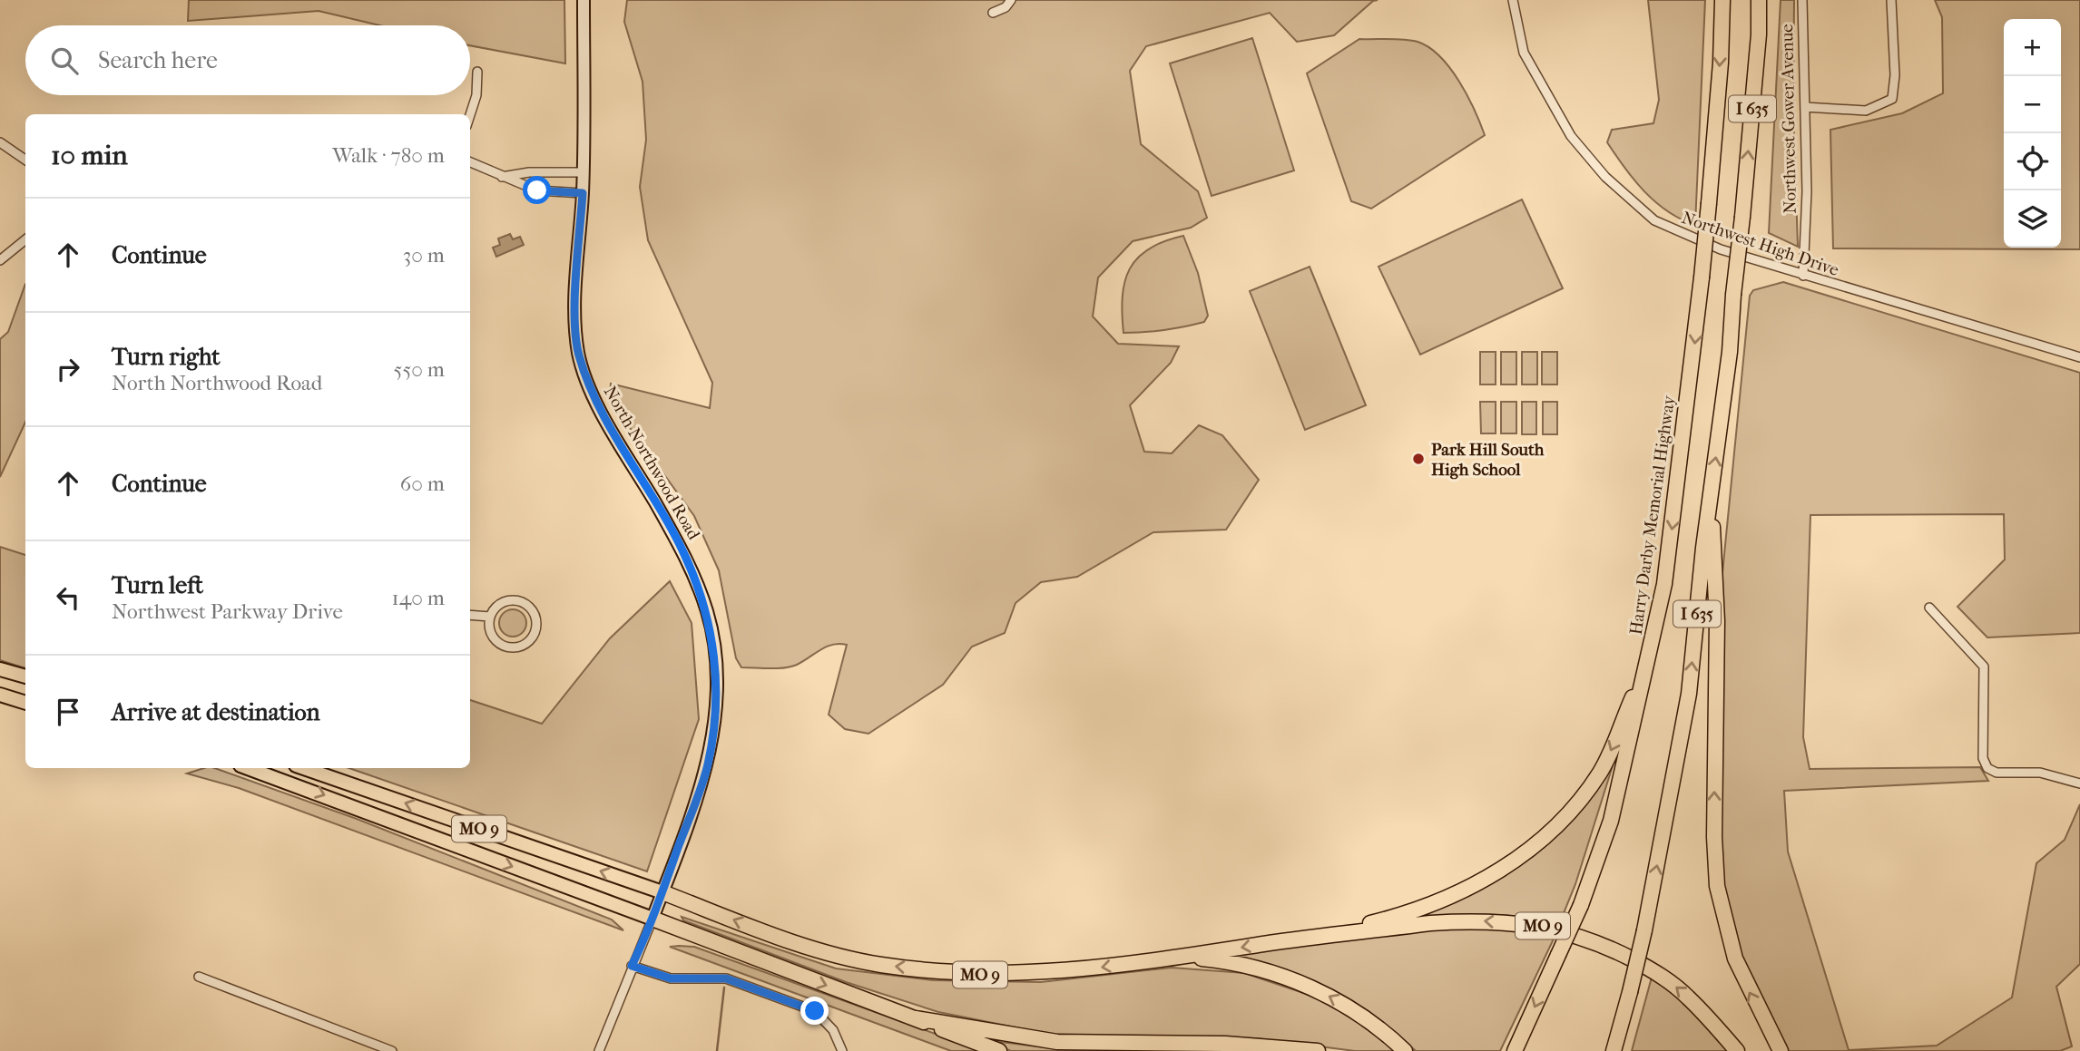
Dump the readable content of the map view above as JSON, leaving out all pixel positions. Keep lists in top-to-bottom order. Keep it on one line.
{"streets":{"highway":["I 635","Harry Darby Memorial Highway","MO 9"],"street":["Northwest Gower Avenue","Northwest High Drive","North Northwood Road"]},"crossings":[["Northwest Gower Avenue","Northwest High Drive"],["North Northwood Road","MO 9"]],"places":["Park Hill South High School"],"page":{"map_buttons":["+","−"],"search":"Search here","heading":["10 min","Walk · 780 m"],"list":[["Continue","30 m"],["Turn right","North Northwood Road","550 m"],["Continue","60 m"],["Turn left","Northwest Parkway Drive","140 m"],"Arrive at destination"]}}
